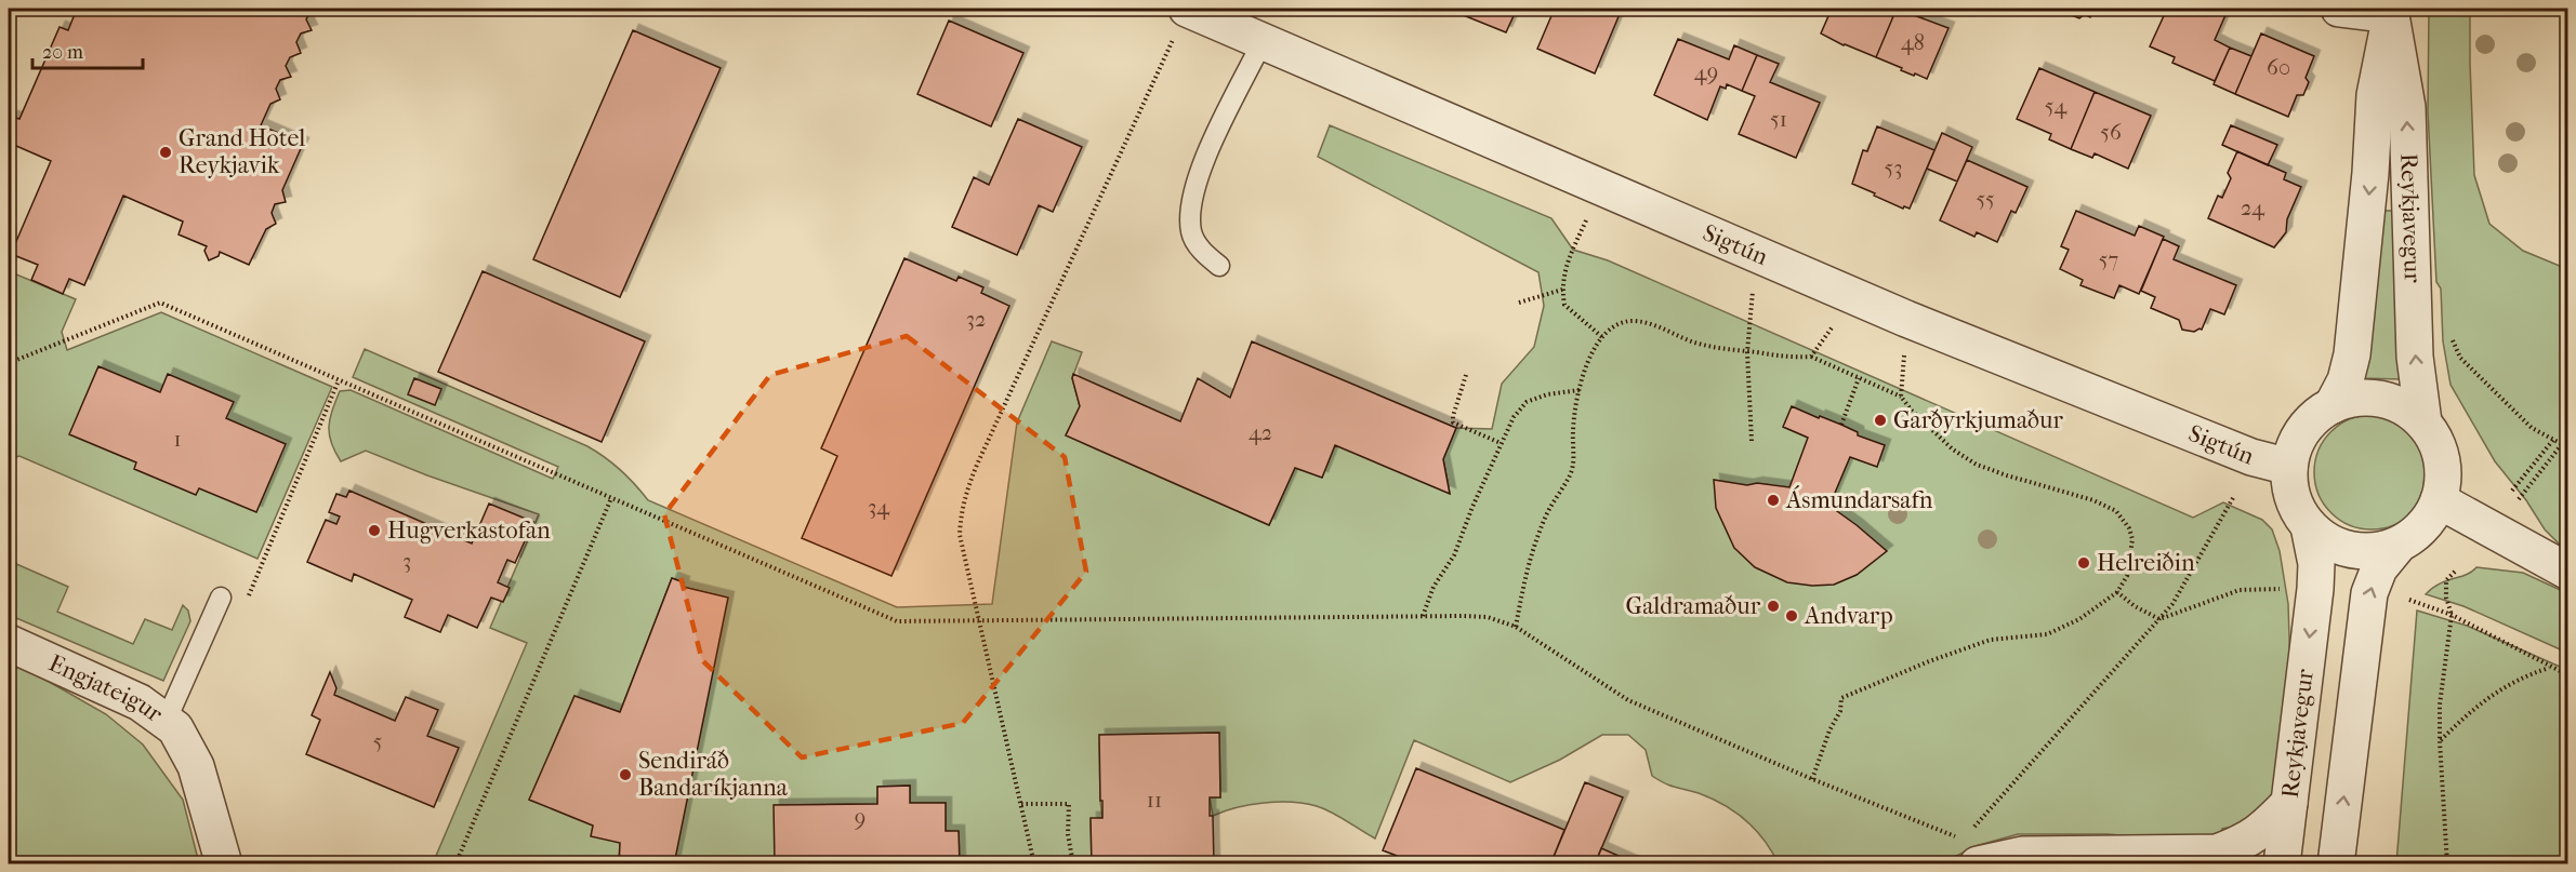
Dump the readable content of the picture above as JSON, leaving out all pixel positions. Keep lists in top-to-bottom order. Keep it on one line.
{"streets":{"street":["Reykjavegur","Sigtún","Engjateigur"]},"crossings":[["Reykjavegur","Sigtún"]],"places":["Grand Hotel Reykjavik","Garðyrkjumaður","Ásmundarsafn","Hugverkastofan","Helreiðin","Galdramaður","Andvarp","Sendiráð Bandaríkjanna"],"house_numbers":["48","60","49","54","51","56","53","55","24","57","32","42","1","34","3","5","11","9"],"scale_bar":"20 m"}
